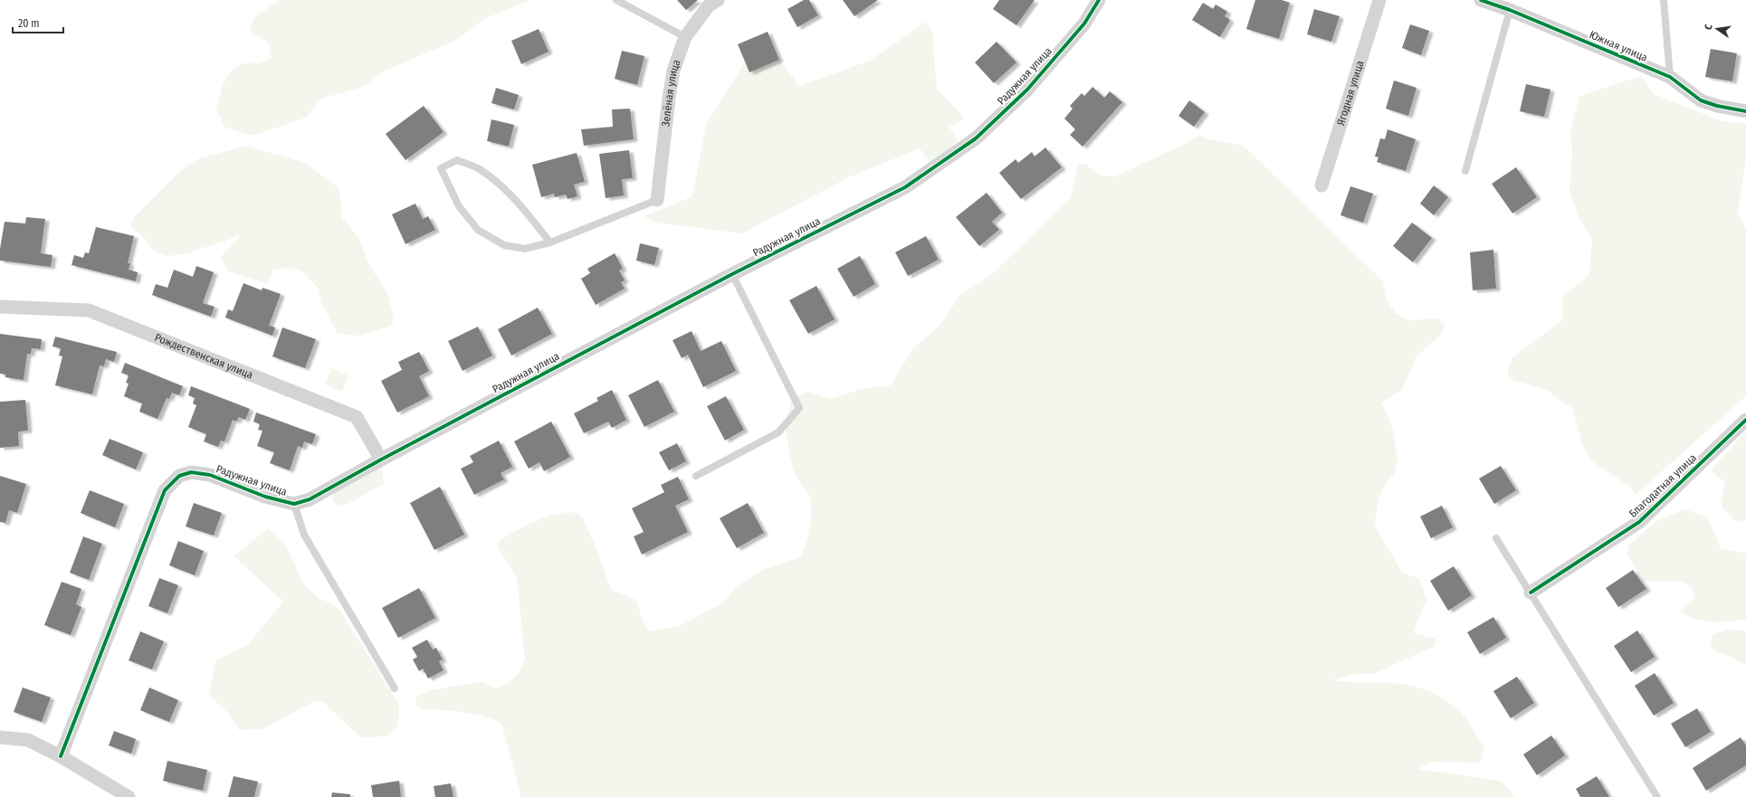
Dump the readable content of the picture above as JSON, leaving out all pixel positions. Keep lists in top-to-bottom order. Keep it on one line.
{"streets":{"street":["Южная улица","Радужная улица","Ягодная улица","Зелёная улица","Рождественская улица","Благодатная улица"]},"crossings":[["Радужная улица","Рождественская улица"]],"scale_bar":"20 m","north":"left"}
